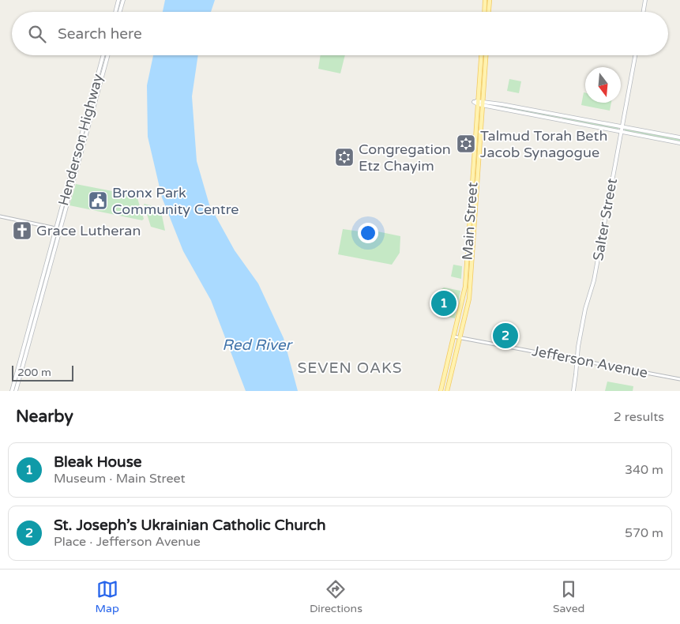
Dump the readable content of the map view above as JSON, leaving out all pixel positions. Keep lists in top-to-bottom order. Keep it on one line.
{"streets":{"main road":["Henderson Highway","Salter Street","Main Street"],"street":["Jefferson Avenue"]},"crossings":[["Salter Street","Jefferson Avenue"],["Main Street","Jefferson Avenue"]],"districts":["SEVEN OAKS"],"water":["Red River"],"places":{"synagogue":["Talmud Torah Beth Jacob Synagogue","Congregation Etz Chayim"],"public building":["Bronx Park Community Centre"],"church":["Grace Lutheran"]},"scale_bar":"200 m","north":"bottom","page":{"search":"Search here","pins":["1","2"],"scale":"200 m","heading":["Nearby","2 results"],"list":[{"mark":"1","name":"Bleak House","note":"Museum · Main Street","value":"340 m"},{"mark":"2","name":"St. Joseph’s Ukrainian Catholic Church","note":"Place · Jefferson Avenue","value":"570 m"}],"nav":["Map","Directions","Saved"]}}
